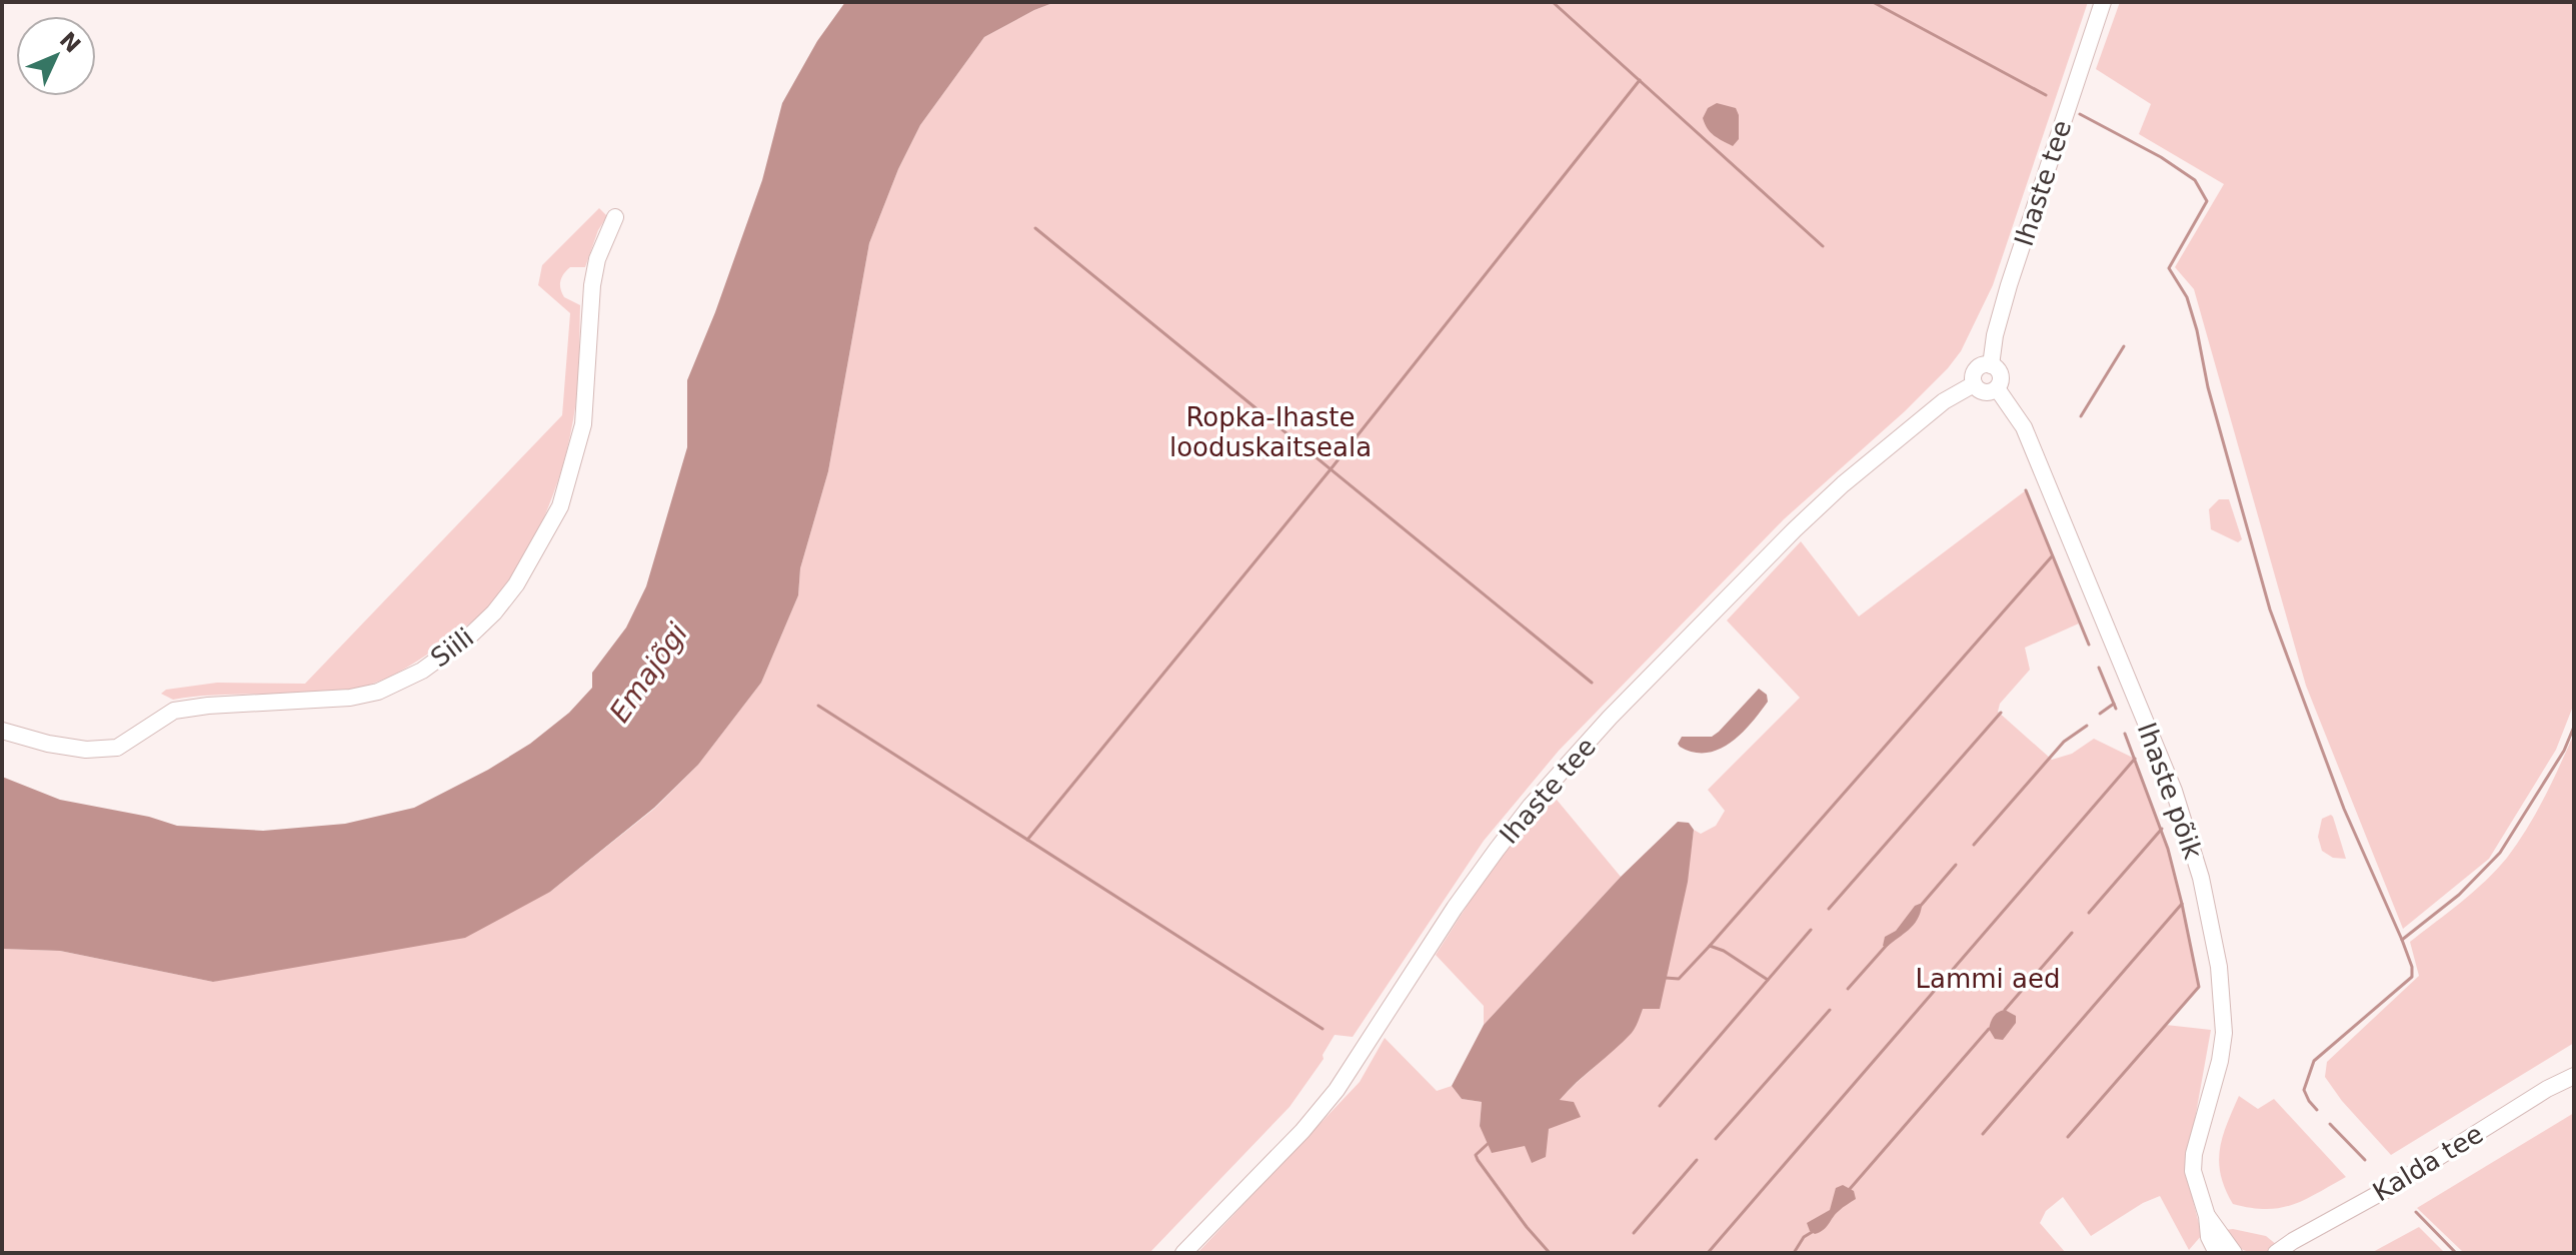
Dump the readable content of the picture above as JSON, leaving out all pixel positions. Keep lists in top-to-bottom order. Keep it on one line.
{"streets":{"street":["Ihaste tee","Siili","Ihaste põik","Kalda tee"]},"crossings":[["Ihaste tee","Ihaste põik"]],"water":["Emajõgi"],"parks":["Ropka-Ihaste looduskaitseala","Lammi aed"],"north":"top right"}
